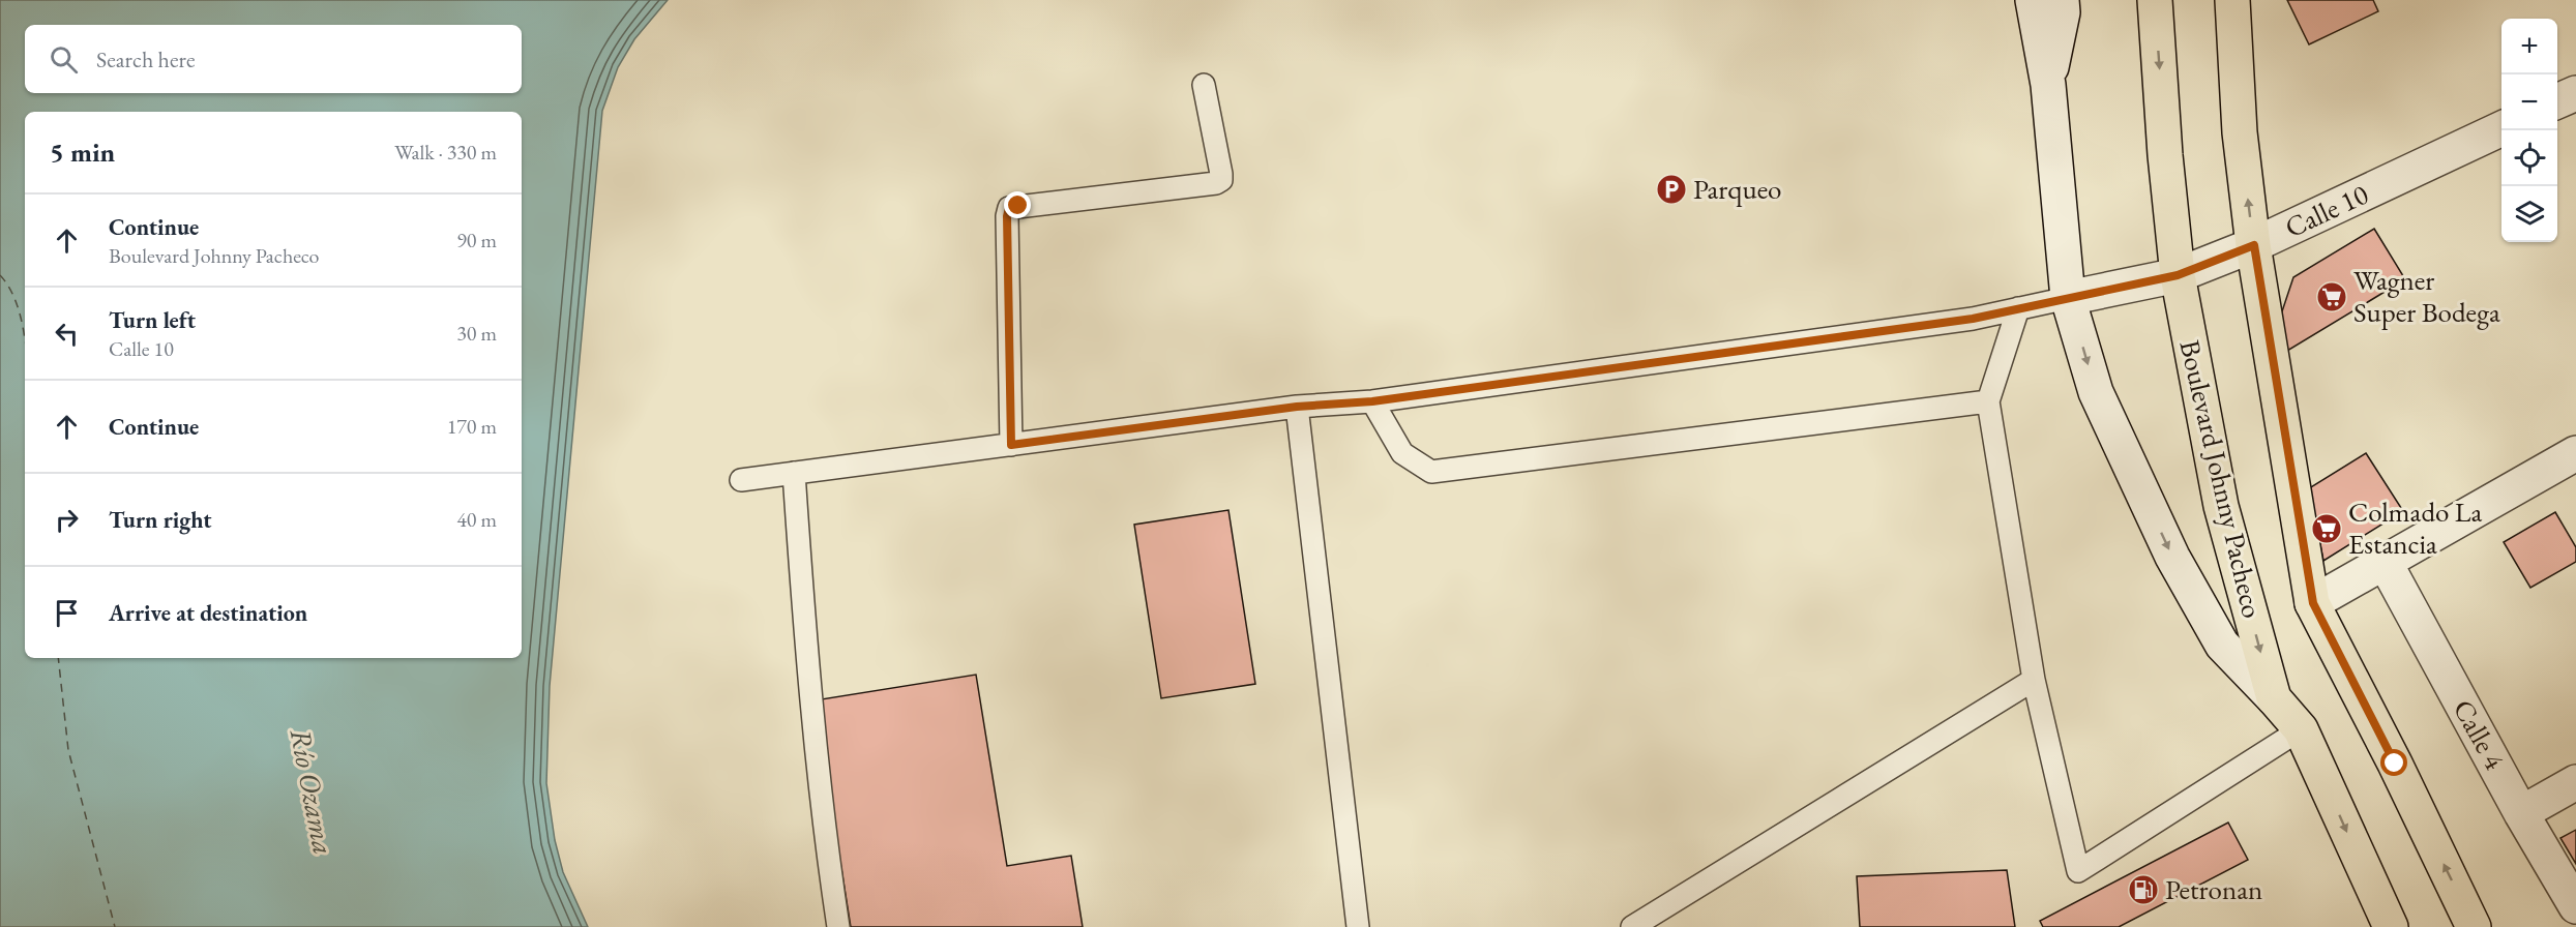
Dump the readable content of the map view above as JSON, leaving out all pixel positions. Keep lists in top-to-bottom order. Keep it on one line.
{"streets":{"main road":["Boulevard Johnny Pacheco"],"street":["Calle 10","Calle 4"]},"crossings":[["Calle 10","Boulevard Johnny Pacheco"]],"water":["Río Ozama"],"places":{"parking":["Parqueo"],"supermarket":["Wagner Super Bodega","Colmado La Estancia"],"fuel station":["Petronan"]},"page":{"map_buttons":["+","−"],"search":"Search here","heading":["5 min","Walk · 330 m"],"list":[["Continue","Boulevard Johnny Pacheco","90 m"],["Turn left","Calle 10","30 m"],["Continue","170 m"],["Turn right","40 m"],"Arrive at destination"]}}
